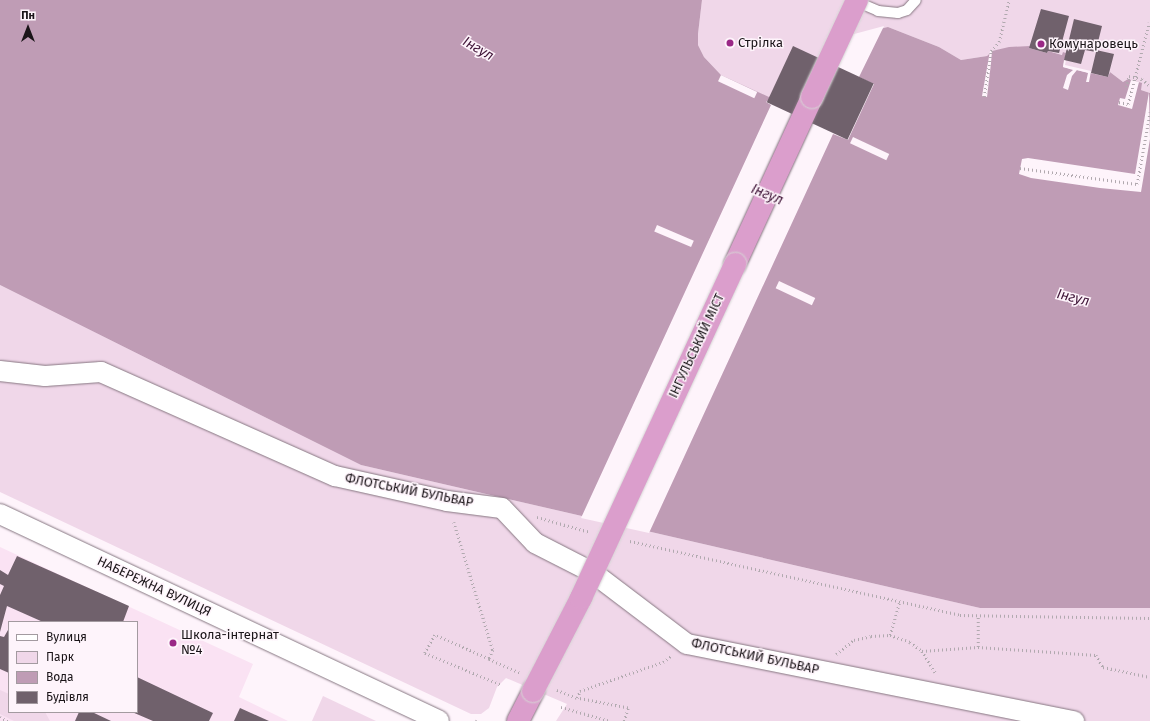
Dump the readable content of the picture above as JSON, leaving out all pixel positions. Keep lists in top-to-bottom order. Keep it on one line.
{"streets":{"highway":["ІНГУЛЬСЬКИЙ МІСТ"],"street":["ФЛОТСЬКИЙ БУЛЬВАР","НАБЕРЕЖНА ВУЛИЦЯ"]},"water":["Інгул"],"places":["Стрілка","Комунаровець","Школа-інтернат №4"],"legend":["Вулиця","Парк","Вода","Будівля"],"north":"top"}
